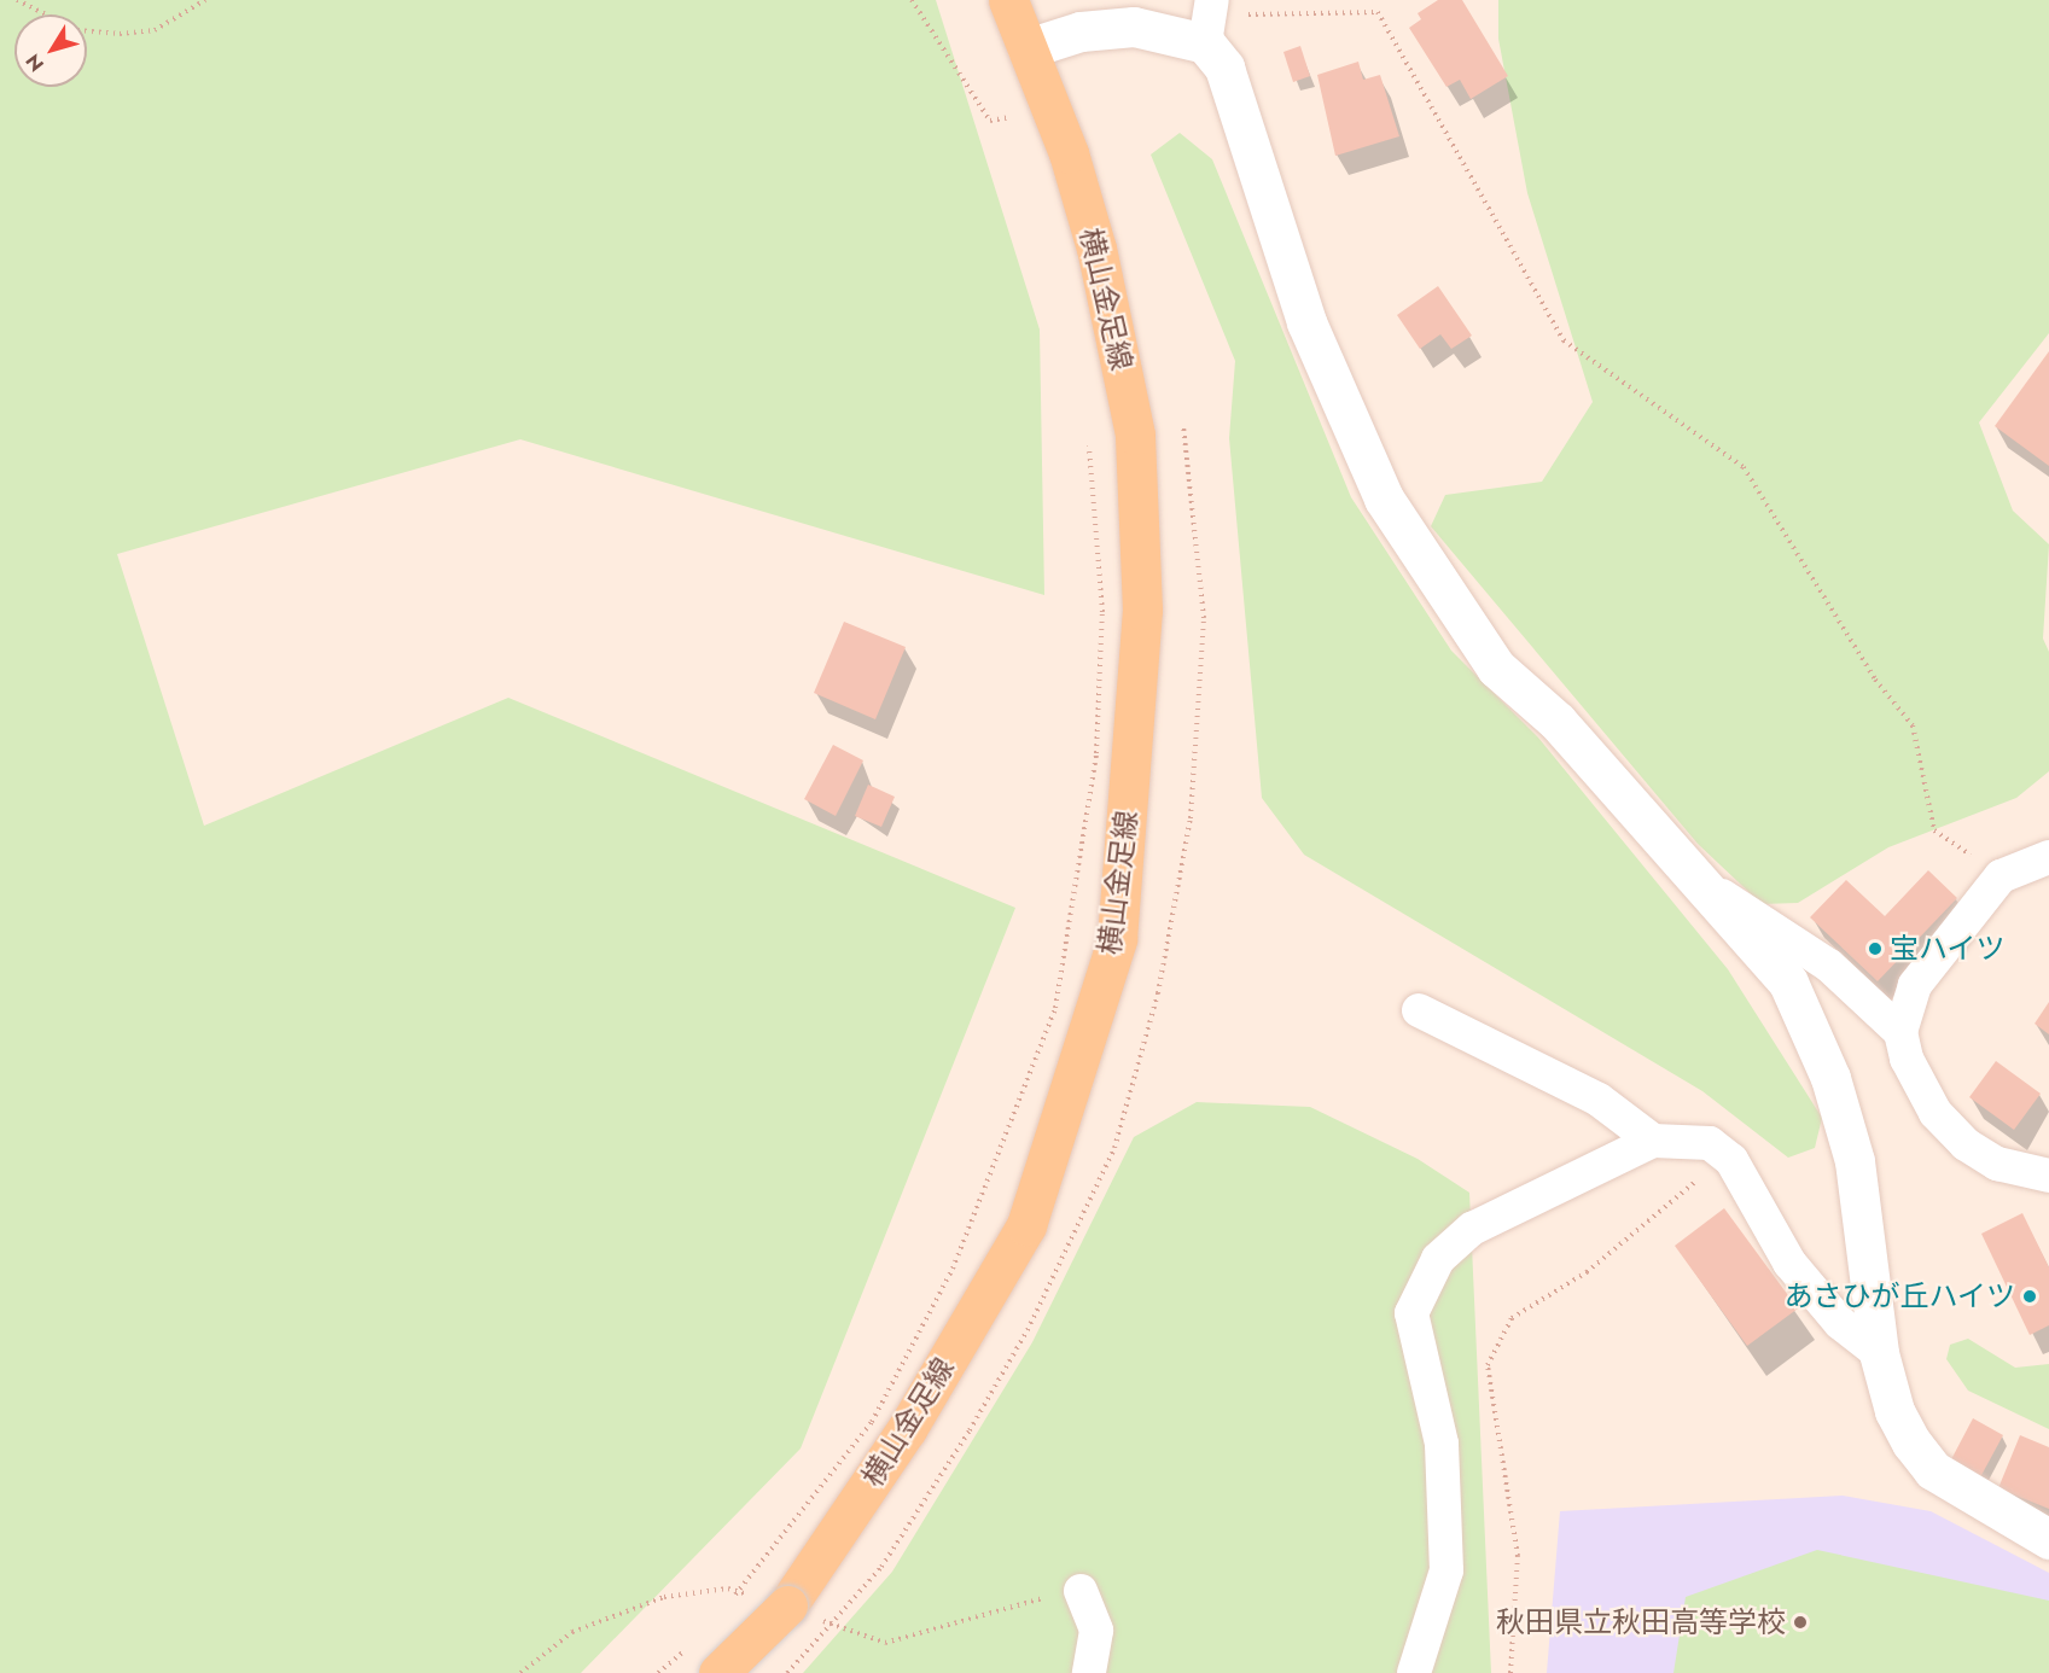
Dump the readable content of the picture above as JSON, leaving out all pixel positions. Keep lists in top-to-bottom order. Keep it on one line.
{"streets":{"main road":["横山金足線"]},"places":["宝ハイツ","あさひが丘ハイツ","秋田県立秋田高等学校"],"north":"bottom left"}
